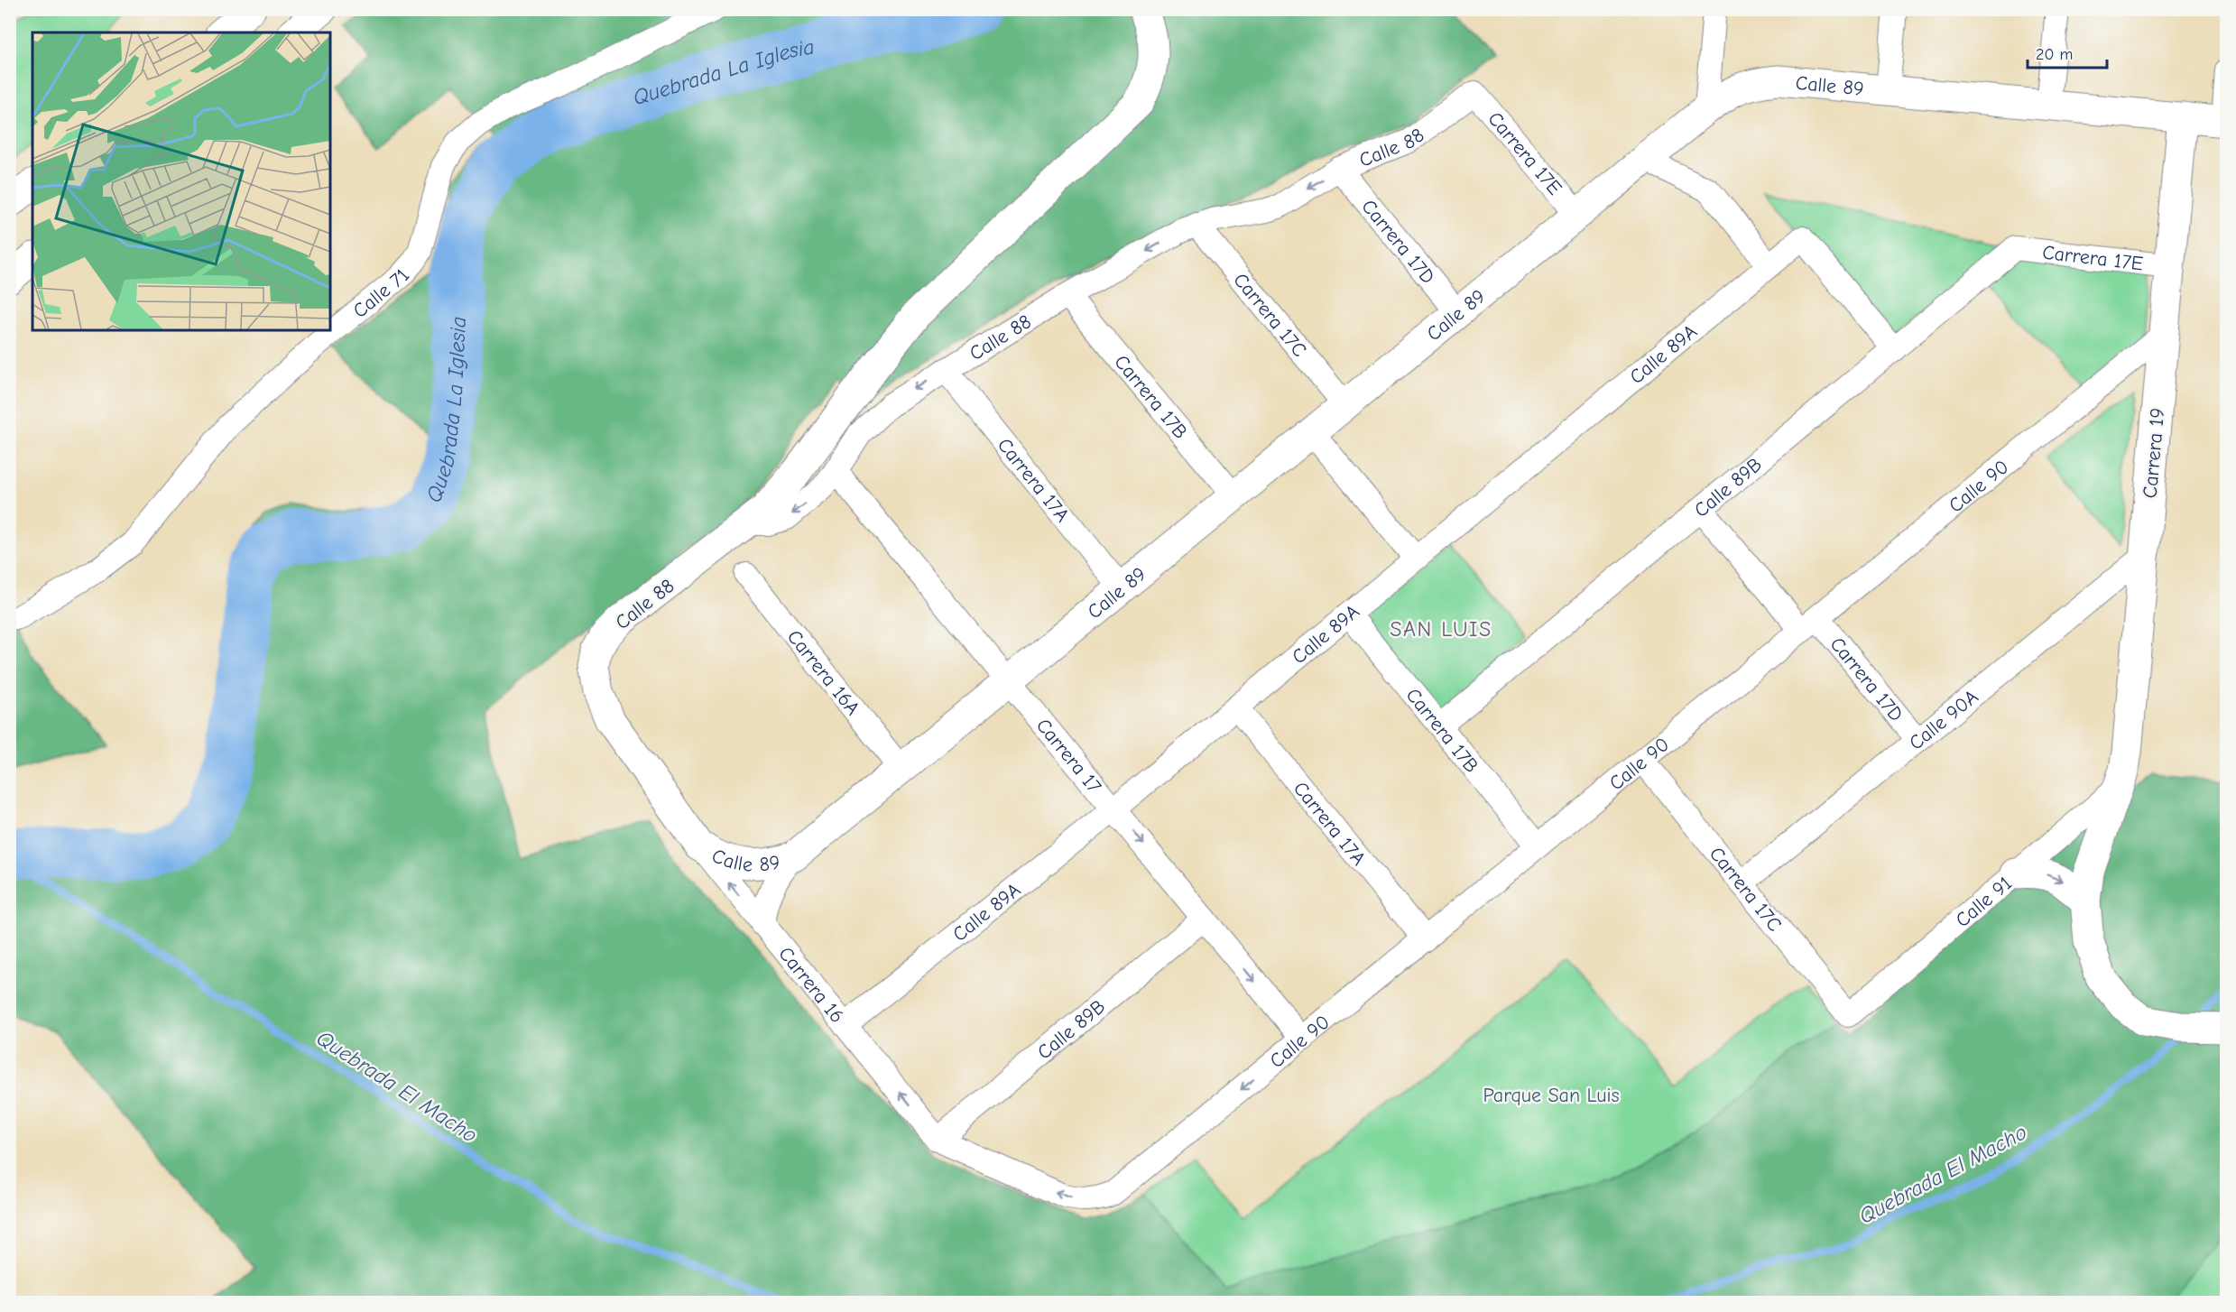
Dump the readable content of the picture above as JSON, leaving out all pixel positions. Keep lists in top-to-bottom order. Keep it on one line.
{"streets":{"main road":["Calle 89","Calle 88","Carrera 19","Carrera 16"],"street":["Carrera 17E","Carrera 17D","Calle 71","Carrera 17C","Calle 89A","Carrera 17B","Carrera 17A","Calle 90","Calle 89B","Carrera 16A","Calle 90A","Carrera 17","Calle 91"]},"crossings":[["Calle 89","Carrera 17E"],["Calle 89","Carrera 17D"],["Calle 89","Carrera 17C"],["Calle 89","Carrera 17B"],["Calle 89","Carrera 19"],["Calle 89","Carrera 17A"],["Calle 89","Carrera 16A"],["Calle 89","Carrera 17"],["Calle 89","Carrera 16"],["Calle 88","Carrera 17E"],["Calle 88","Carrera 17D"],["Calle 88","Carrera 17C"],["Calle 88","Carrera 17B"],["Calle 88","Carrera 17A"],["Calle 88","Carrera 17"],["Calle 88","Carrera 16"],["Carrera 17E","Carrera 19"],["Carrera 17E","Calle 89B"],["Carrera 17D","Calle 90"],["Carrera 17D","Calle 89B"],["Carrera 17D","Calle 90A"],["Carrera 17C","Calle 90"],["Carrera 17C","Calle 90A"],["Carrera 17C","Calle 91"],["Calle 89A","Carrera 17B"],["Calle 89A","Carrera 17A"],["Calle 89A","Calle 89B"],["Calle 89A","Carrera 17"],["Calle 89A","Carrera 16"],["Carrera 17B","Calle 90"],["Carrera 17B","Calle 89B"],["Carrera 19","Calle 90"],["Carrera 19","Calle 90A"],["Carrera 19","Calle 91"],["Carrera 17A","Calle 90"],["Calle 90","Carrera 17"],["Calle 90","Carrera 16"],["Calle 89B","Carrera 17"],["Calle 89B","Carrera 16"]],"one_way":["Calle 88","Carrera 17","Carrera 16"],"districts":["SAN LUIS"],"water":["Quebrada La Iglesia","Quebrada El Macho"],"parks":["Parque San Luis"],"scale_bar":"20 m"}
